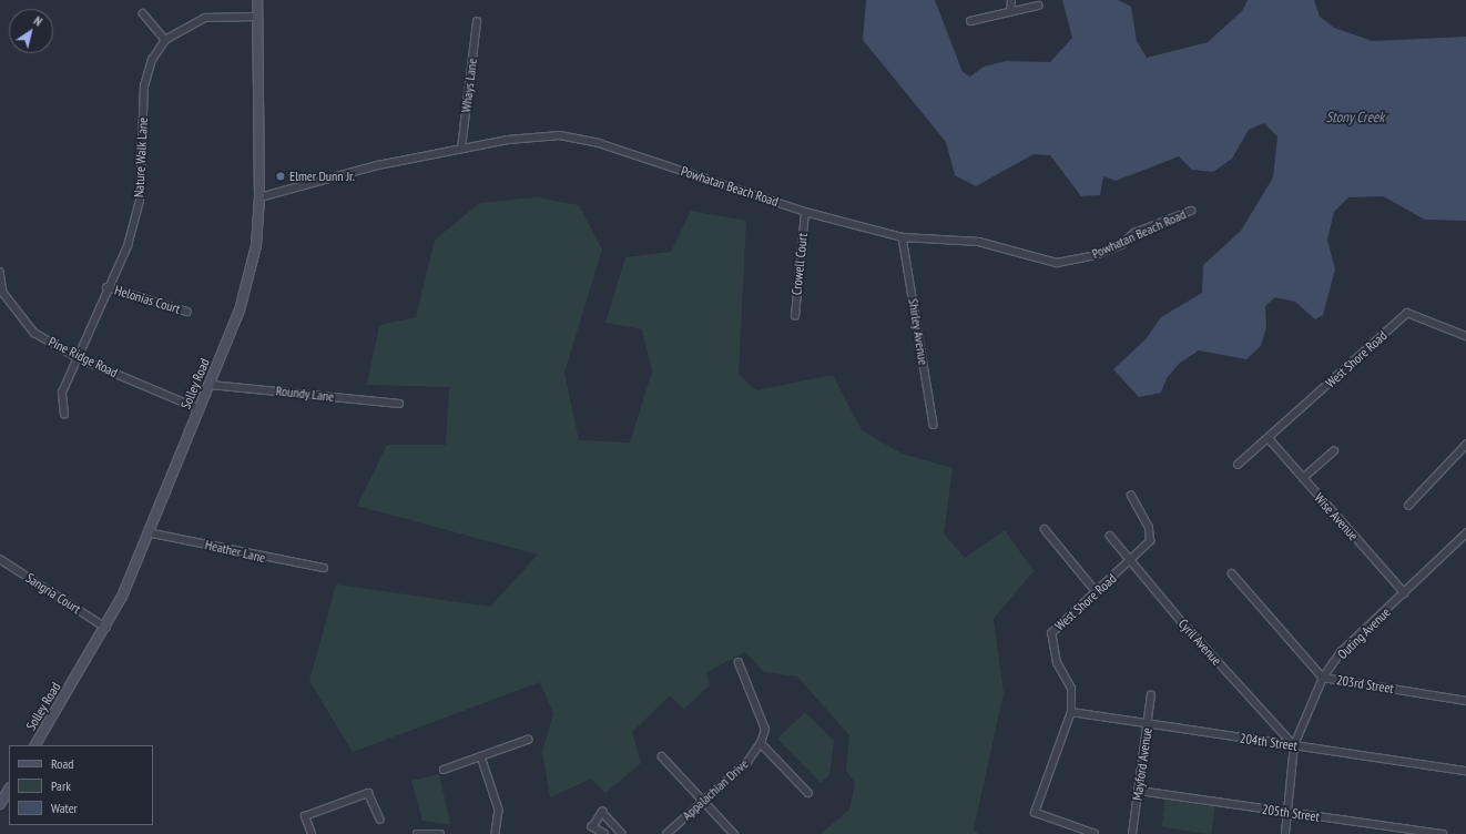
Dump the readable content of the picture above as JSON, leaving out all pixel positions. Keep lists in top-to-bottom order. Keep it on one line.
{"streets":{"main road":["Solley Road"],"street":["Whays Lane","Nature Walk Lane","Powhatan Beach Road","Crowell Court","Helonias Court","Shirley Avenue","Pine Ridge Road","West Shore Road","Roundy Lane","Wise Avenue","Heather Lane","Sangria Court","Outing Avenue","Cyril Avenue","203rd Street","204th Street","Mayford Avenue","Appalachian Drive","205th Street"]},"crossings":[["Whays Lane","Powhatan Beach Road"],["Nature Walk Lane","Helonias Court"],["Nature Walk Lane","Pine Ridge Road"],["Nature Walk Lane","Solley Road"],["Powhatan Beach Road","Crowell Court"],["Powhatan Beach Road","Shirley Avenue"],["Powhatan Beach Road","Solley Road"],["Pine Ridge Road","Solley Road"],["West Shore Road","Wise Avenue"],["West Shore Road","Cyril Avenue"],["West Shore Road","204th Street"],["Solley Road","Roundy Lane"],["Solley Road","Heather Lane"],["Solley Road","Sangria Court"],["Wise Avenue","Outing Avenue"],["Outing Avenue","Cyril Avenue"],["Outing Avenue","203rd Street"],["Outing Avenue","204th Street"],["Outing Avenue","205th Street"],["Cyril Avenue","204th Street"],["204th Street","Mayford Avenue"],["Mayford Avenue","205th Street"]],"water":["Stony Creek"],"places":["Elmer Dunn Jr."],"legend":["Road","Park","Water"],"north":"top right"}
